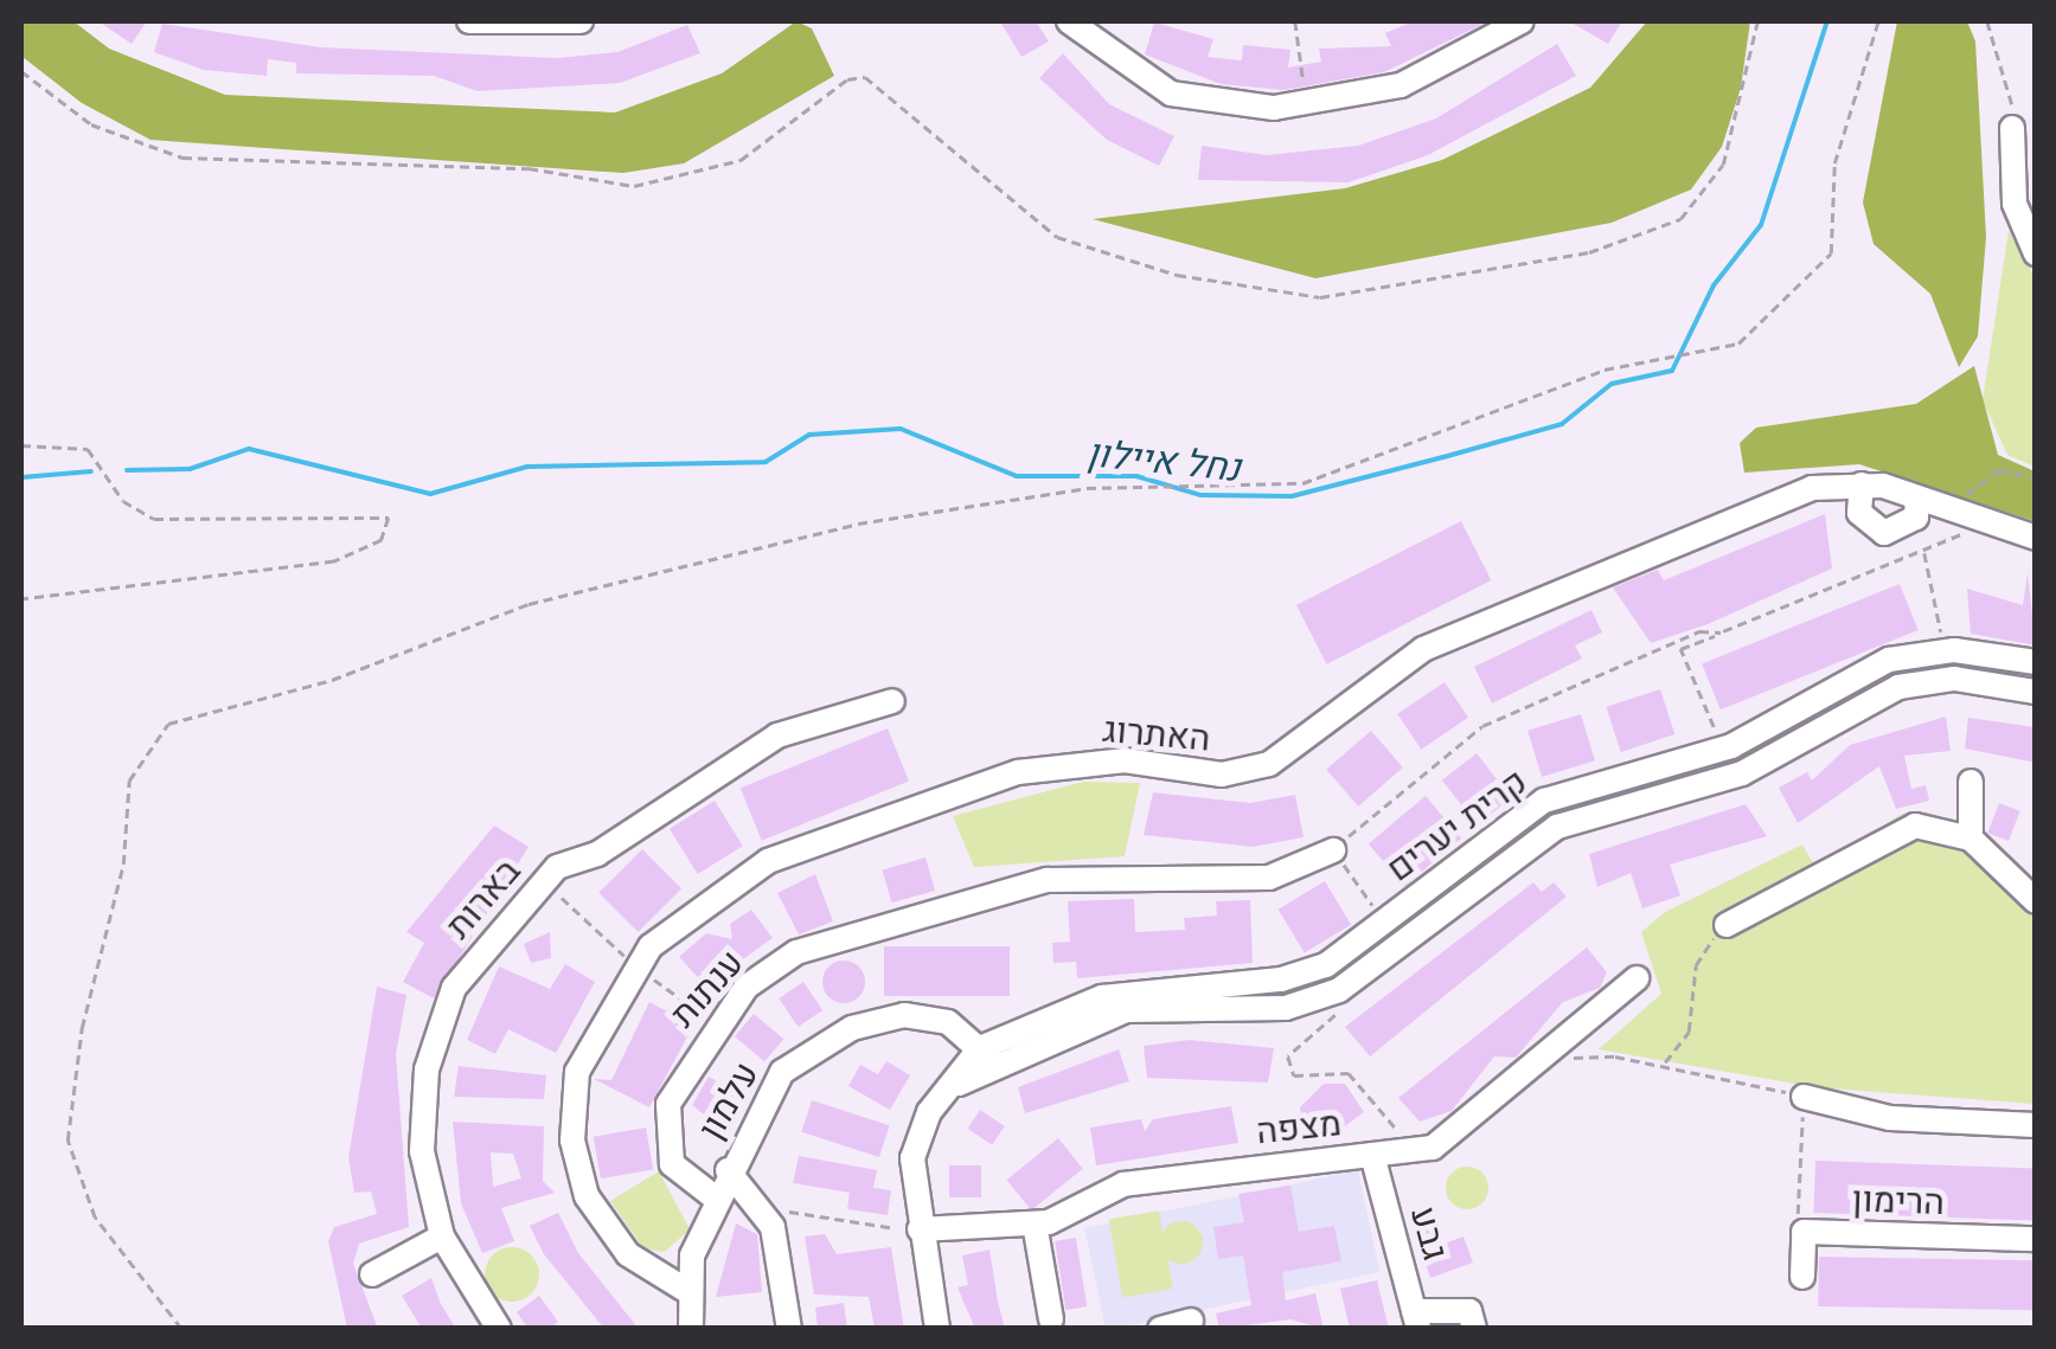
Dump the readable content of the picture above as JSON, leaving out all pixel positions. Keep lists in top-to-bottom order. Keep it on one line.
{"streets":{"street":["האתרוג","קרית יערים","בארות","ענתות","עלמון","מצפה","הרימון","גבע"]},"crossings":[["האתרוג","עלמון"],["קרית יערים","עלמון"],["קרית יערים","מצפה"],["ענתות","עלמון"],["מצפה","גבע"]],"water":["נחל איילון"]}
